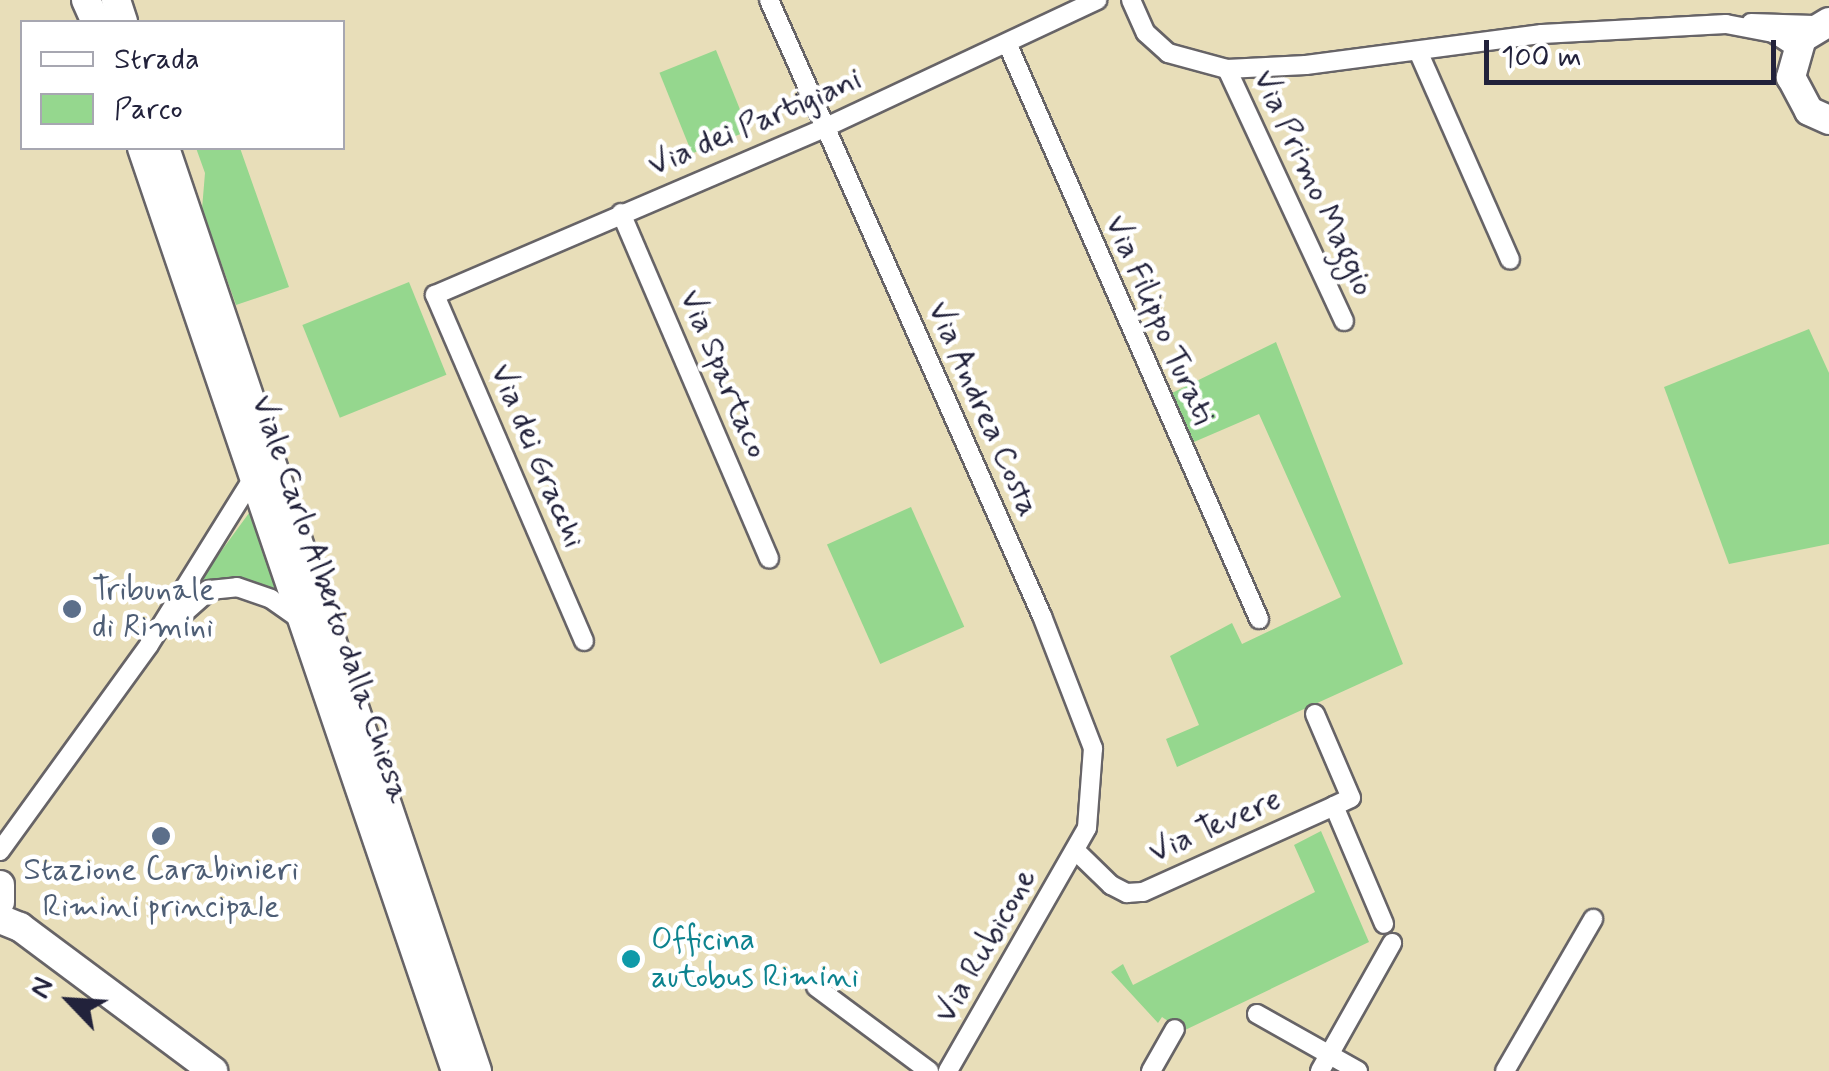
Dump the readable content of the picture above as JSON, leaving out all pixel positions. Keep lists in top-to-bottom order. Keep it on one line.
{"streets":{"main road":["Viale Carlo Alberto dalla Chiesa"],"street":["Via dei Partigiani","Via Primo Maggio","Via Filippo Turati","Via Spartaco","Via Andrea Costa","Via dei Gracchi","Via Tevere","Via Rubicone"]},"crossings":[["Via dei Partigiani","Via Filippo Turati"],["Via dei Partigiani","Via Spartaco"],["Via dei Partigiani","Via Andrea Costa"],["Via dei Partigiani","Via dei Gracchi"],["Via Andrea Costa","Via Tevere"],["Via Andrea Costa","Via Rubicone"],["Via Tevere","Via Rubicone"]],"places":["Tribunale di Rimini","Stazione Carabinieri Rimini principale","Officina autobus Rimini"],"legend":["Strada","Parco"],"scale_bar":"100 m","north":"top left"}
